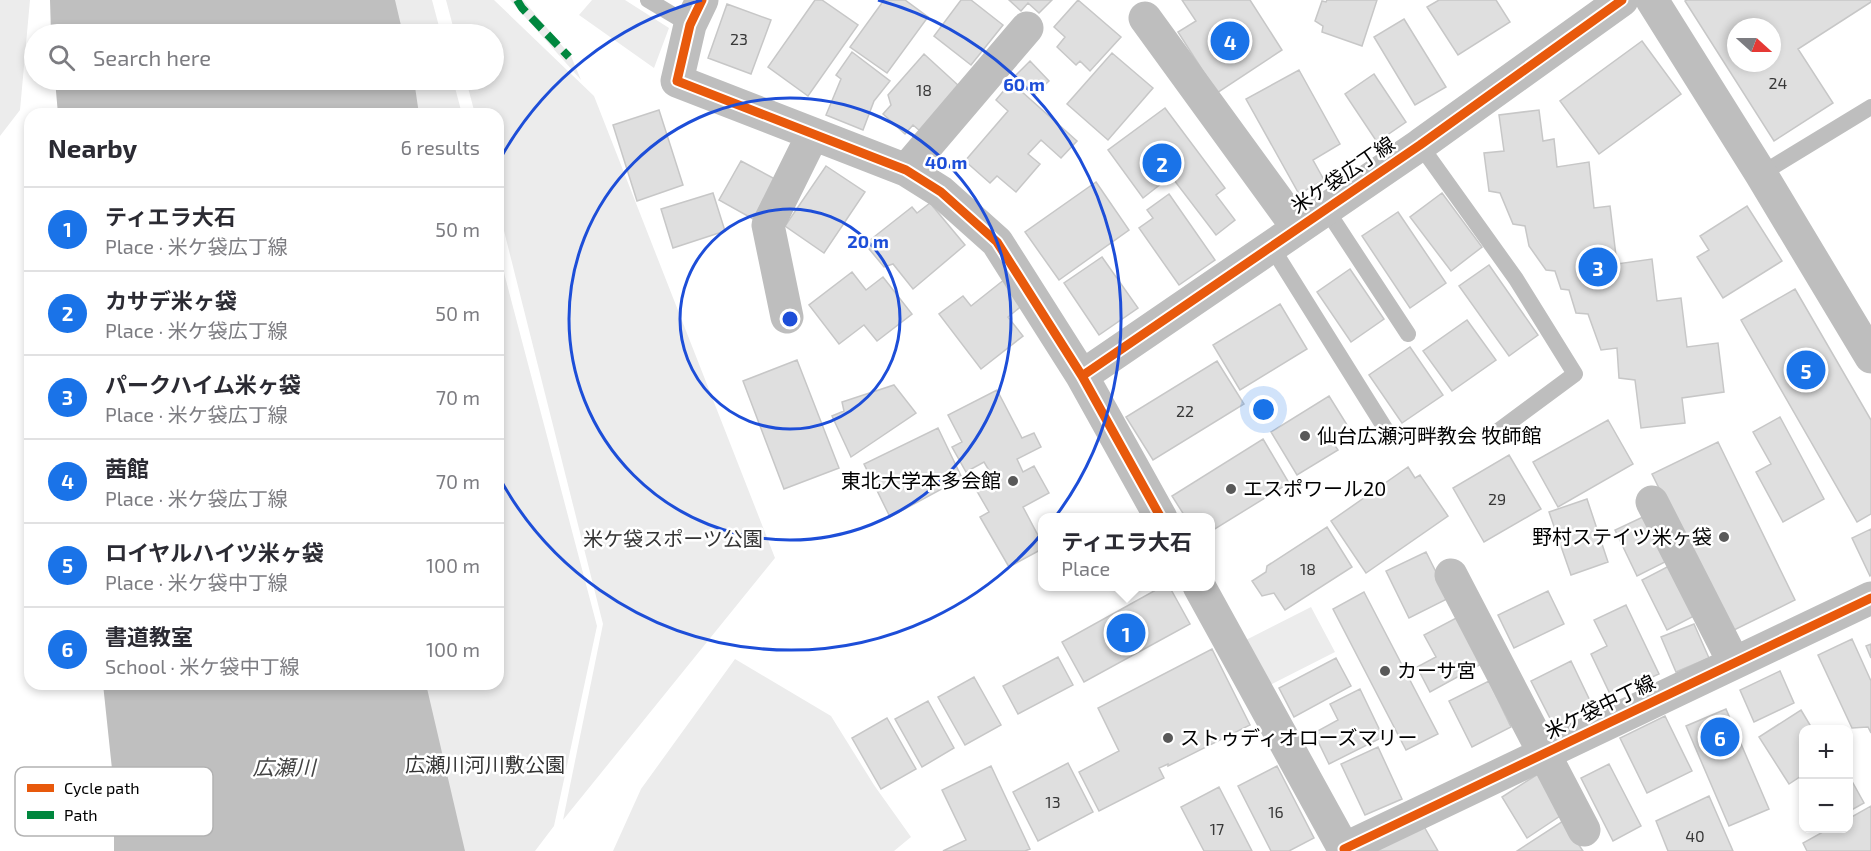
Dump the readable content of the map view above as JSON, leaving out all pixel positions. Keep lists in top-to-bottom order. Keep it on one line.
{"streets":{"street":["米ケ袋広丁線","米ケ袋中丁線"]},"water":["広瀬川"],"parks":["米ケ袋スポーツ公園","広瀬川河川敷公園"],"places":["仙台広瀬河畔教会 牧師館","東北大学本多会館","エスポワール20","野村ステイツ米ヶ袋","カーサ宮","ストゥディオローズマリー"],"house_numbers":["23","24","18","22","29","18","13","16","17","40"],"legend":["Cycle path","Path"],"north":"right","page":{"pins":["4","2","3","5","1","6"],"search":"Search here","heading":["Nearby","6 results"],"list":[{"mark":"1","name":"ティエラ大石","note":"Place · 米ケ袋広丁線","value":"50 m"},{"mark":"2","name":"カサデ米ヶ袋","note":"Place · 米ケ袋広丁線","value":"50 m"},{"mark":"3","name":"パークハイム米ヶ袋","note":"Place · 米ケ袋広丁線","value":"70 m"},{"mark":"4","name":"茜館","note":"Place · 米ケ袋広丁線","value":"70 m"},{"mark":"5","name":"ロイヤルハイツ米ヶ袋","note":"Place · 米ケ袋中丁線","value":"100 m"},{"mark":"6","name":"書道教室","note":"School · 米ケ袋中丁線","value":"100 m"}],"popup":["ティエラ大石","Place"],"map_buttons":["+","−"]},"rings":["60 m","40 m","20 m"]}
